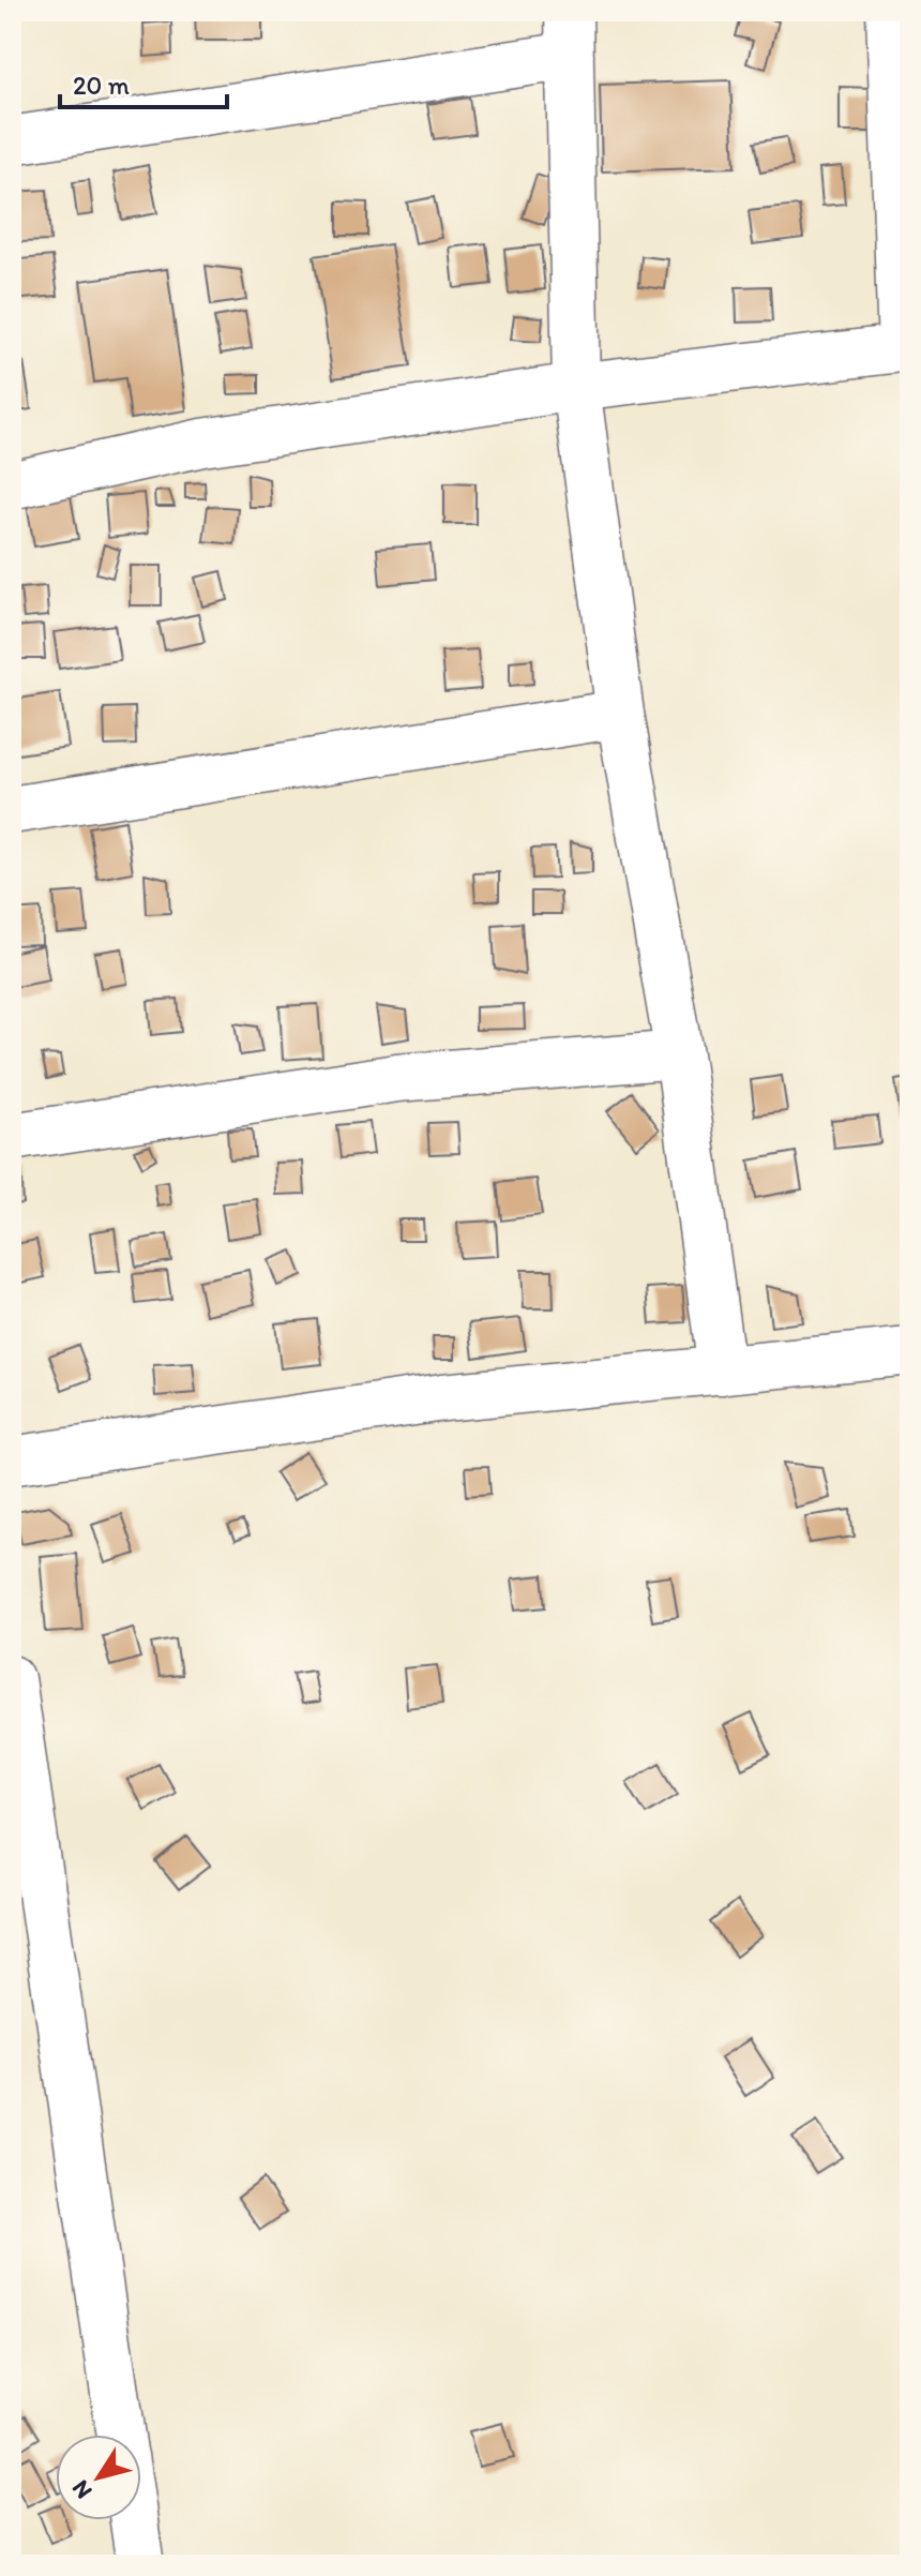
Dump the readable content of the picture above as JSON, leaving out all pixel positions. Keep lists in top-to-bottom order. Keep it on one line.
{"scale_bar":"20 m","north":"bottom left"}
